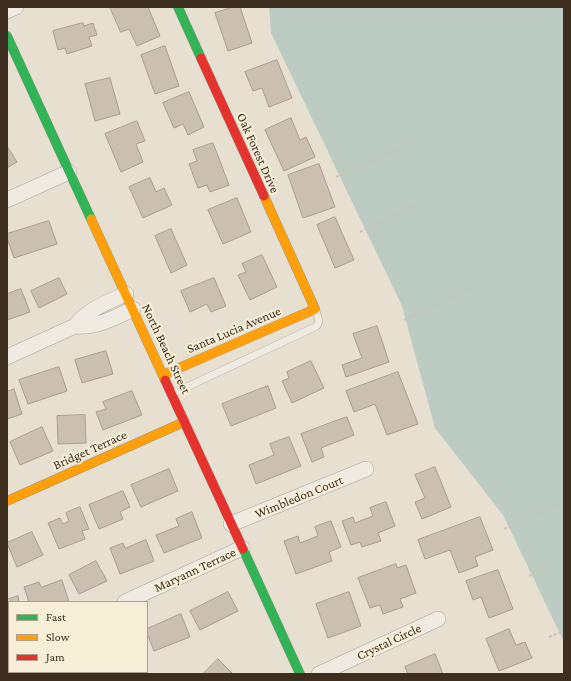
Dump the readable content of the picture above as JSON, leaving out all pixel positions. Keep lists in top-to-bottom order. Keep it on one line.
{"streets":{"street":["Oak Forest Drive","Santa Lucia Avenue","North Beach Street","Bridget Terrace","Wimbledon Court","Maryann Terrace","Crystal Circle"]},"crossings":[["Oak Forest Drive","Santa Lucia Avenue"],["Santa Lucia Avenue","North Beach Street"],["North Beach Street","Bridget Terrace"],["North Beach Street","Wimbledon Court"],["North Beach Street","Maryann Terrace"]],"legend":["Fast","Slow","Jam"]}
